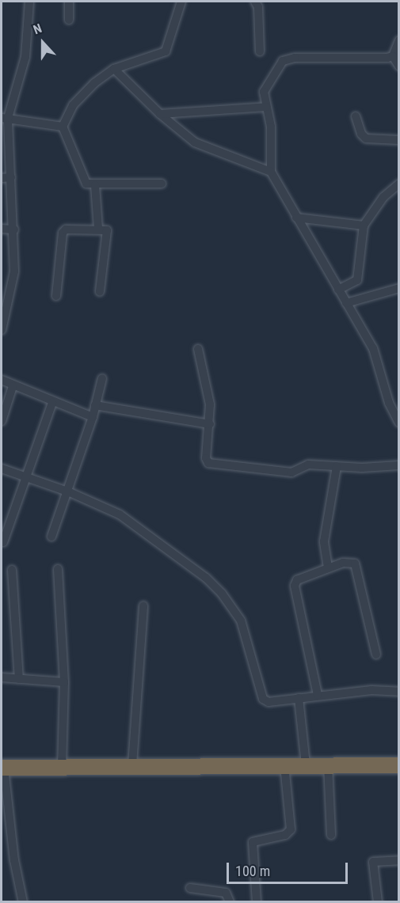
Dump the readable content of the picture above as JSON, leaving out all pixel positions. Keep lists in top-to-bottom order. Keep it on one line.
{"scale_bar":"100 m","north":"top"}
